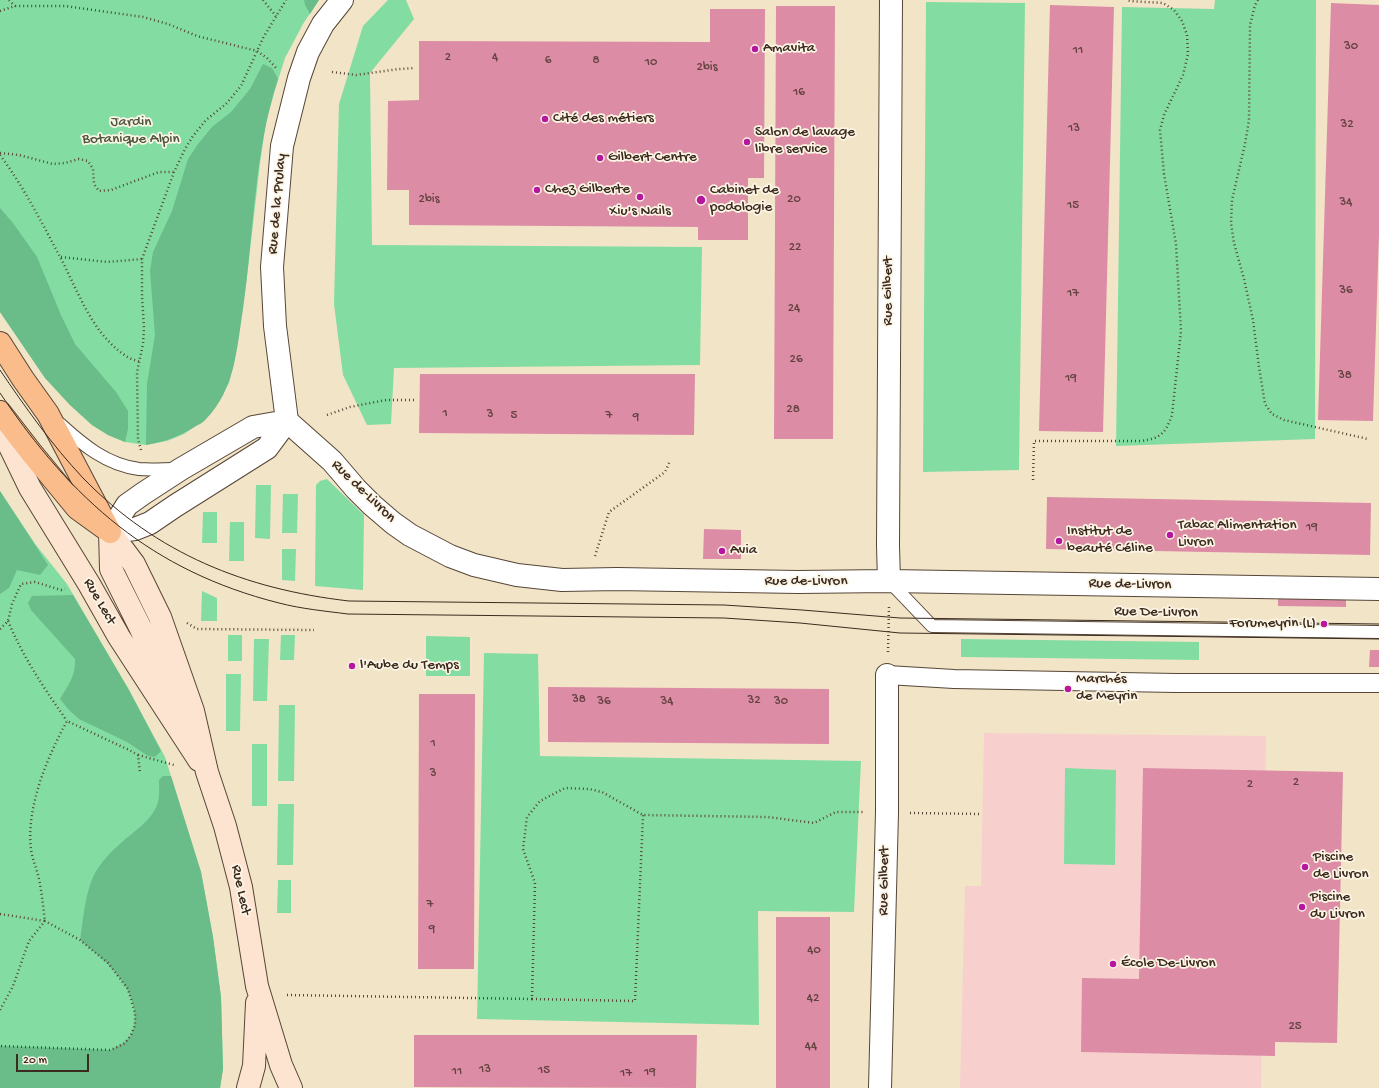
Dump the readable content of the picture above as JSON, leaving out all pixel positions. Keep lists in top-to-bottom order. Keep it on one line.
{"streets":{"main road":["Rue Lect"],"street":["Rue de la Prulay","Rue Gilbert","Rue de-Livron"],"lane":["Rue De-Livron"]},"crossings":[["Rue de la Prulay","Rue de-Livron"],["Rue Gilbert","Rue de-Livron"],["Rue Gilbert","Rue De-Livron"],["Rue de-Livron","Rue De-Livron"]],"parks":["Jardin Botanique Alpin"],"places":["Amavita","Cité des métiers","Salon de lavage libre service","Gilbert Centre","Chez Gilberte","Xiu's Nails","Cabinet de podologie","Tabac Alimentation Livron","Institut de beauté Céline","Avia","Forumeyrin (L)","l'Aube du Temps","Marchés de Meyrin","Piscine de Livron","Piscine du Livron","École De-Livron"],"house_numbers":["30","11","2","4","6","8","10","2bis","16","32","13","2bis","20","34","15","22","36","17","24","26","38","19","28","1","3","5","7","9","19","38","32","36","34","30","1","3","2","2","7","9","40","42","25","44","13","15","11","19","17"],"scale_bar":"20 m"}
